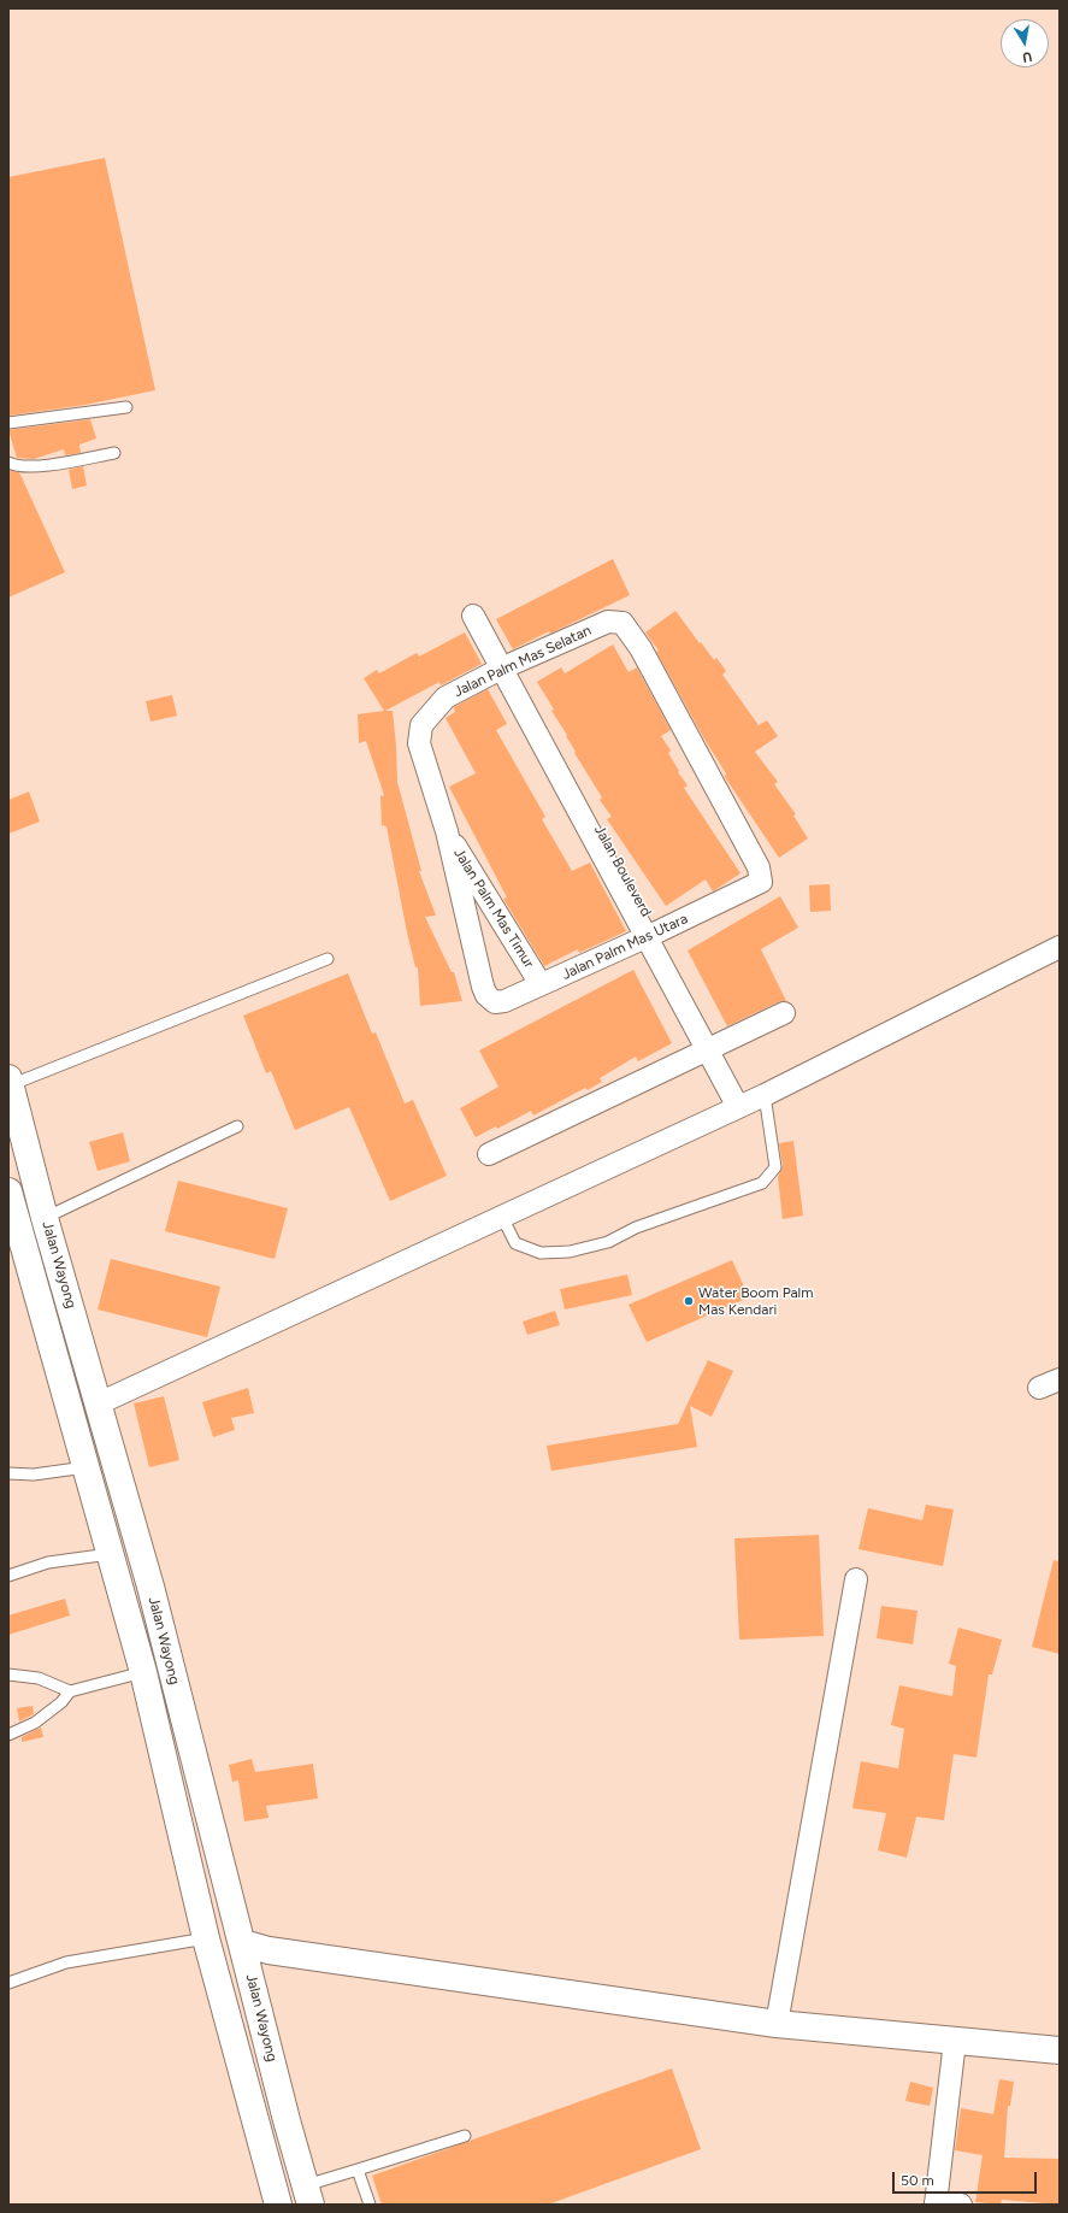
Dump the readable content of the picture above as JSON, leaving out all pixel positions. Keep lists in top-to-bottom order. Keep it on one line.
{"streets":{"main road":["Jalan Wayong"],"street":["Jalan Palm Mas Selatan","Jalan Bouleverd","Jalan Palm Mas Timur","Jalan Palm Mas Utara"]},"crossings":[["Jalan Palm Mas Selatan","Jalan Bouleverd"],["Jalan Palm Mas Selatan","Jalan Palm Mas Utara"],["Jalan Bouleverd","Jalan Palm Mas Utara"],["Jalan Palm Mas Timur","Jalan Palm Mas Utara"]],"places":["Water Boom Palm Mas Kendari"],"scale_bar":"50 m","north":"bottom"}
